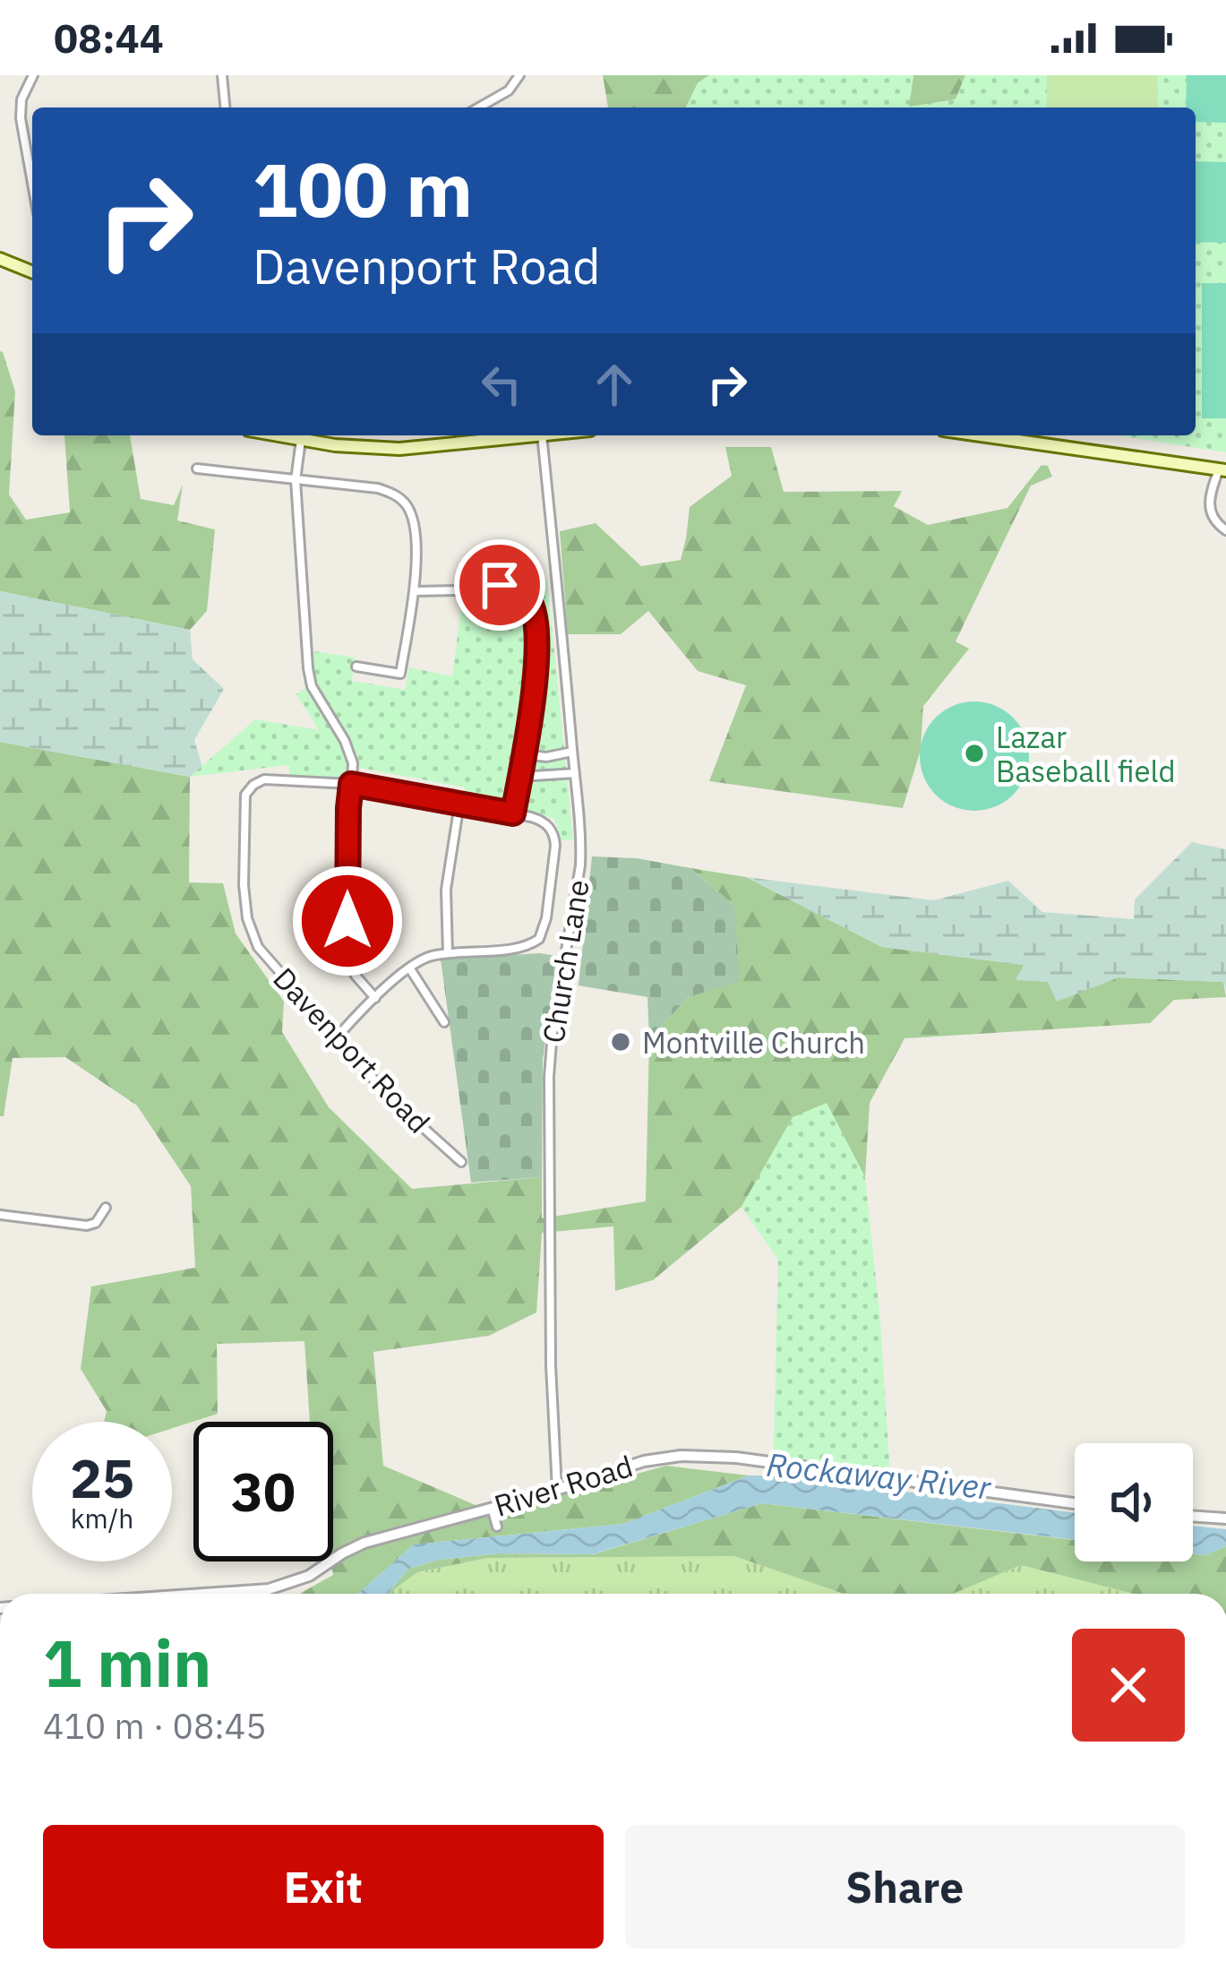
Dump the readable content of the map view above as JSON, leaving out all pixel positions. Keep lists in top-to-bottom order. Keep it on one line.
{"streets":{"street":["Church Lane","Davenport Road","River Road"]},"crossings":[["Church Lane","River Road"]],"water":["Rockaway River"],"places":["Lazar Baseball field","Montville Church"],"page":{"status":"08:44","turn":["100 m","Davenport Road"],"speed":"25 km/h","limit":"30","heading":["1 min","410 m · 08:45"],"buttons":["Exit","Share"]}}
